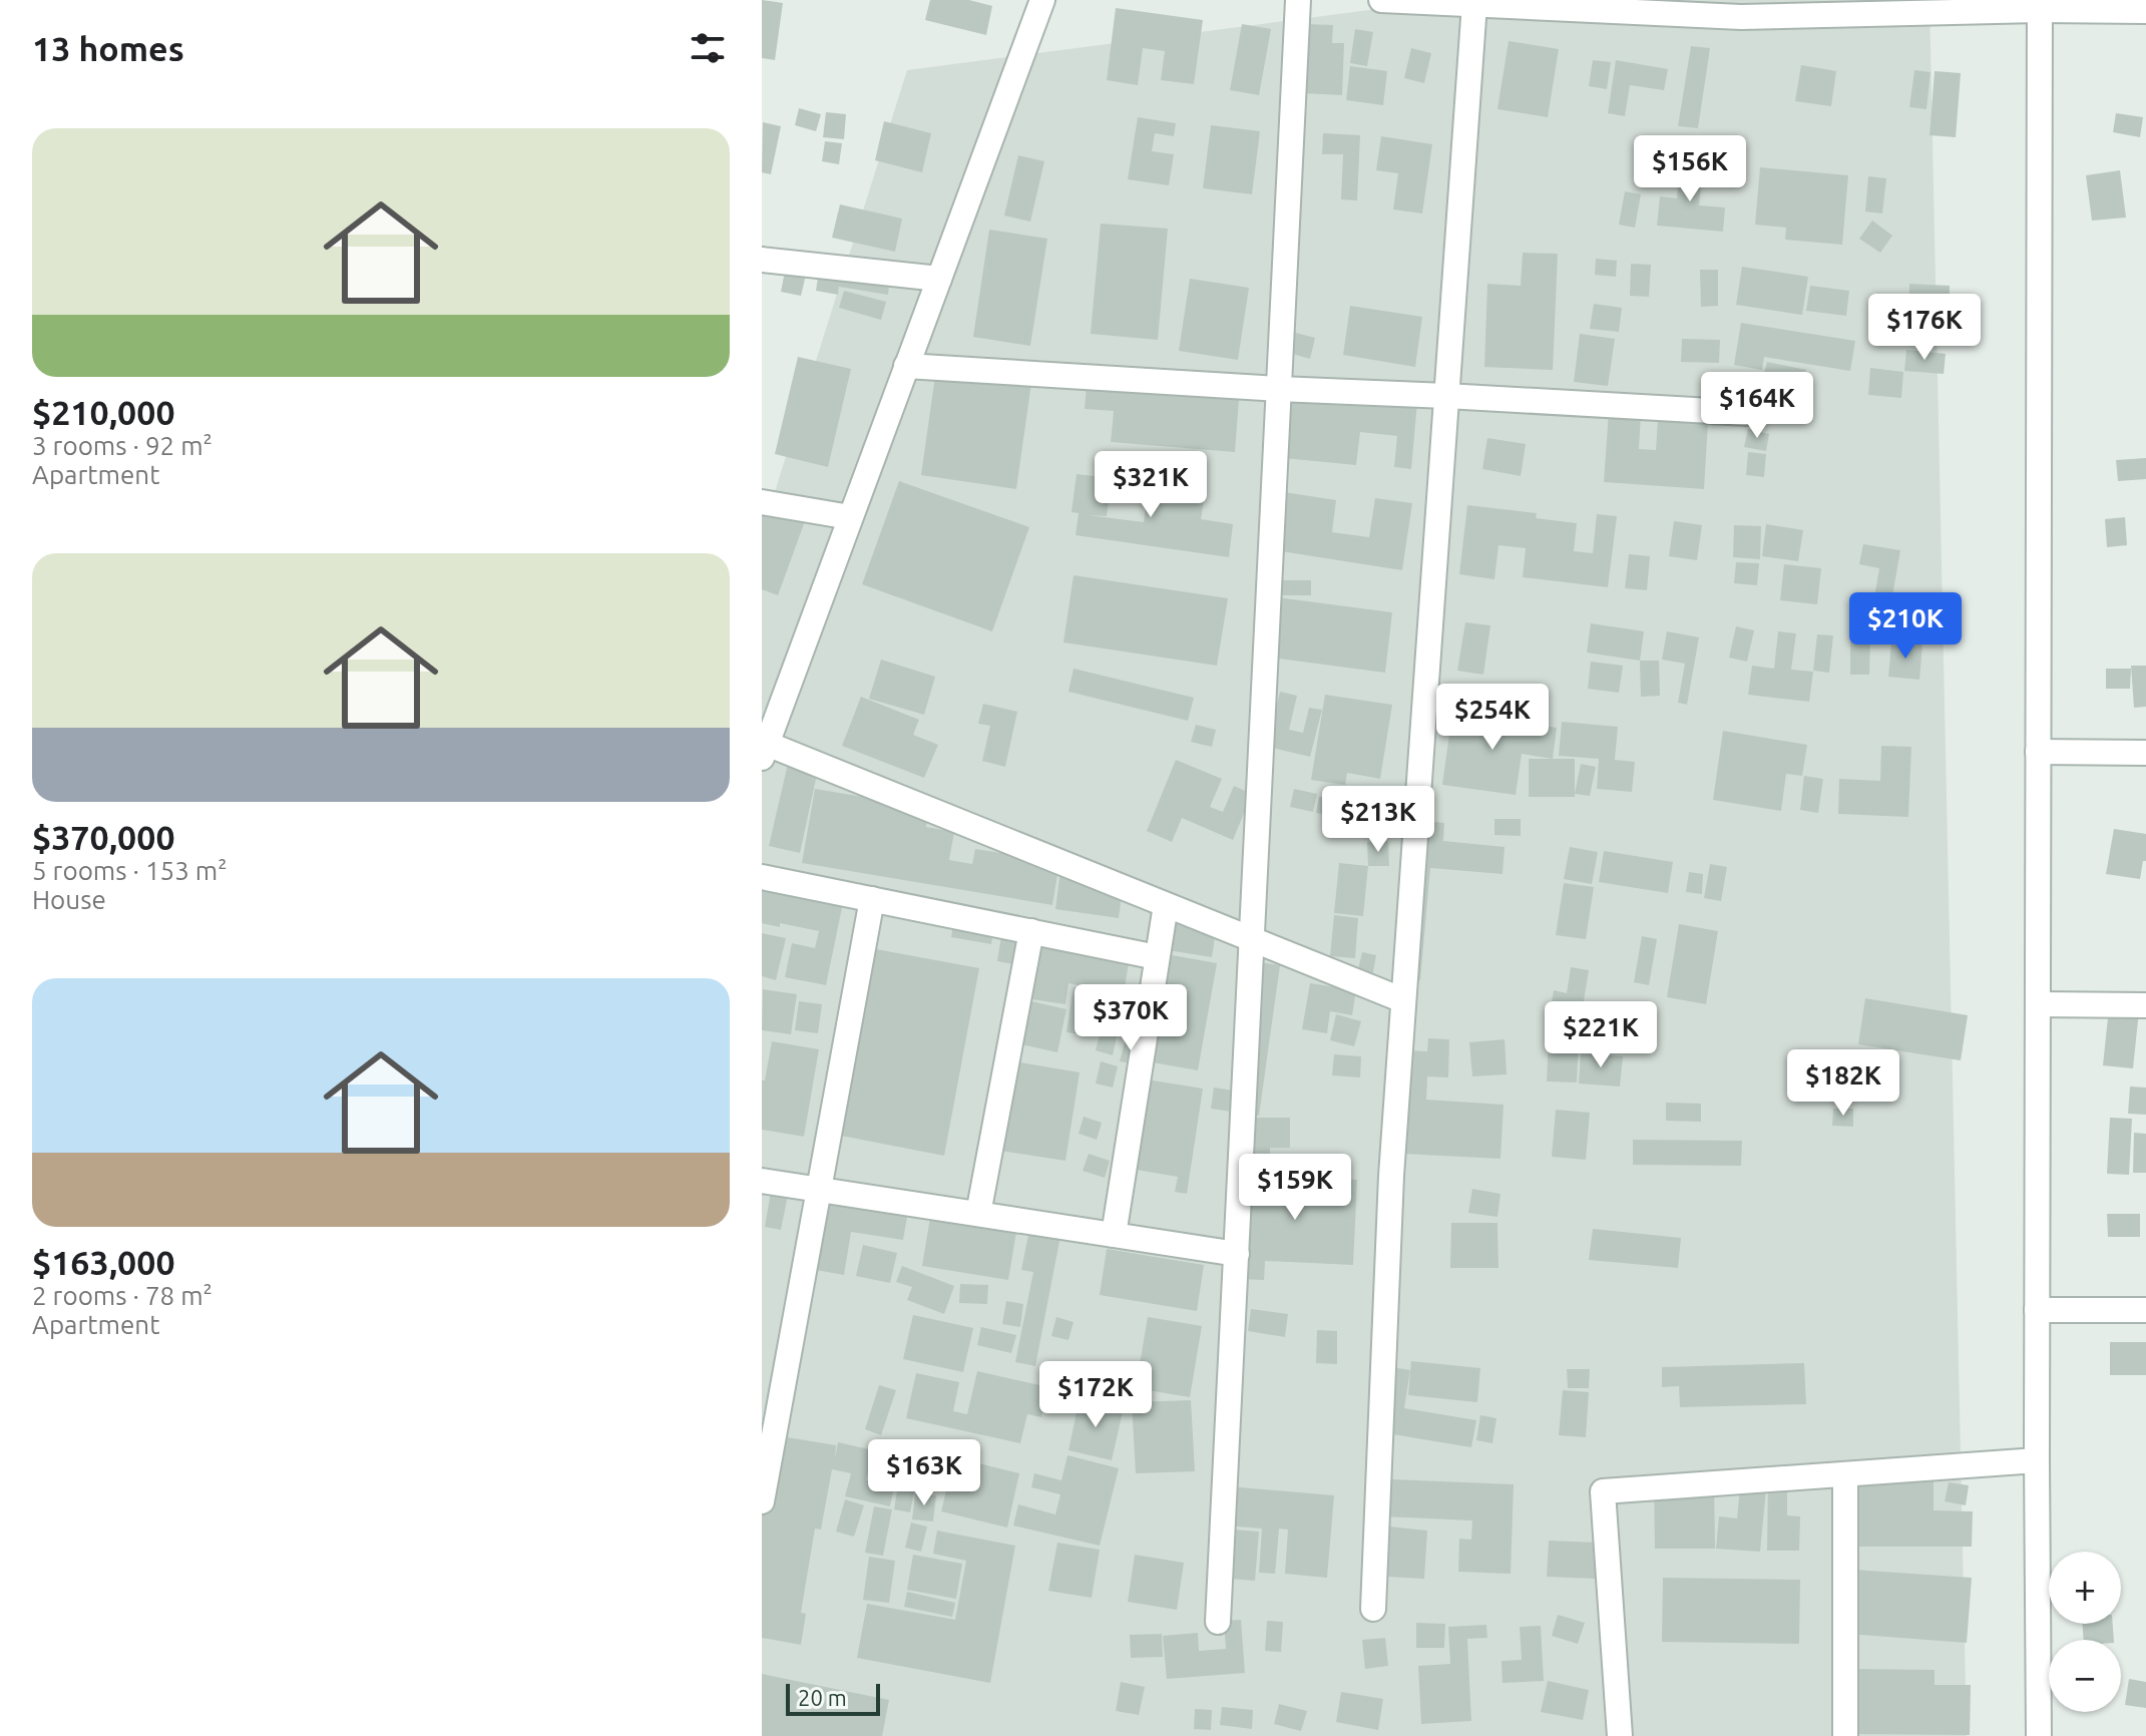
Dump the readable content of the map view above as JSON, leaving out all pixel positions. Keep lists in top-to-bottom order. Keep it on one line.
{"scale_bar":"20 m","page":{"heading":"13 homes","list":[{"name":"$210,000","note":"3 rooms · 92 m² · Apartment"},{"name":"$370,000","note":"5 rooms · 153 m² · House"},{"name":"$163,000","note":"2 rooms · 78 m² · Apartment"}],"price":["$156K","$176K","$164K","$321K","$210K","$254K","$213K","$370K","$221K","$182K","$159K","$172K","$163K"],"map_buttons":["+","−"],"scale":"20 m"}}
